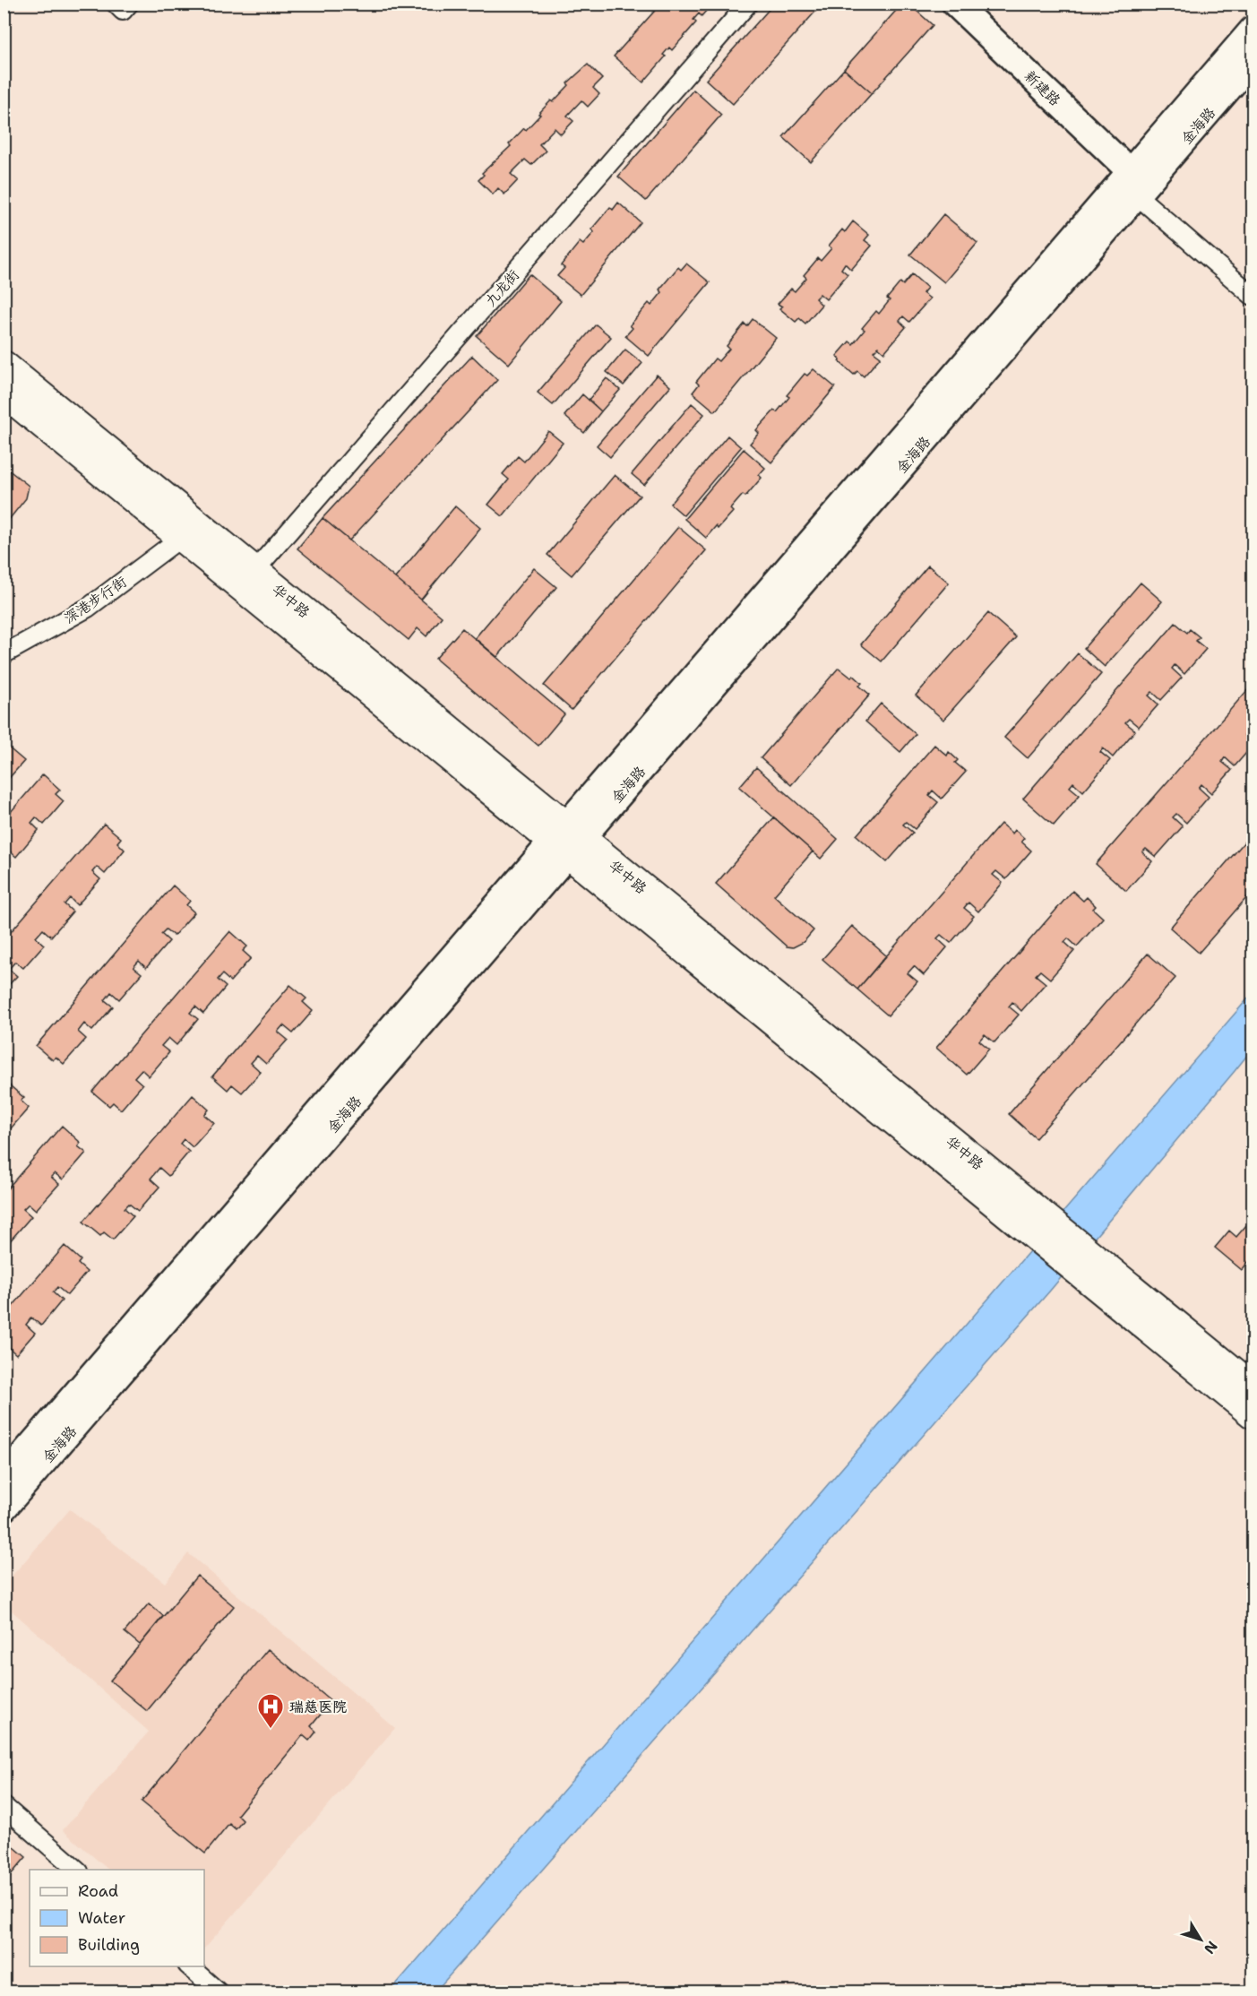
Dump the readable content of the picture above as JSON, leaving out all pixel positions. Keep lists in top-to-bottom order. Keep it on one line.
{"streets":{"main road":["新建路","金海路","华中路"],"street":["九龙街","深港步行街"]},"crossings":[["新建路","金海路"],["金海路","华中路"],["九龙街","华中路"],["深港步行街","华中路"]],"places":{"hospital":["瑞慈医院"]},"legend":["Road","Water","Building"],"north":"bottom right"}
